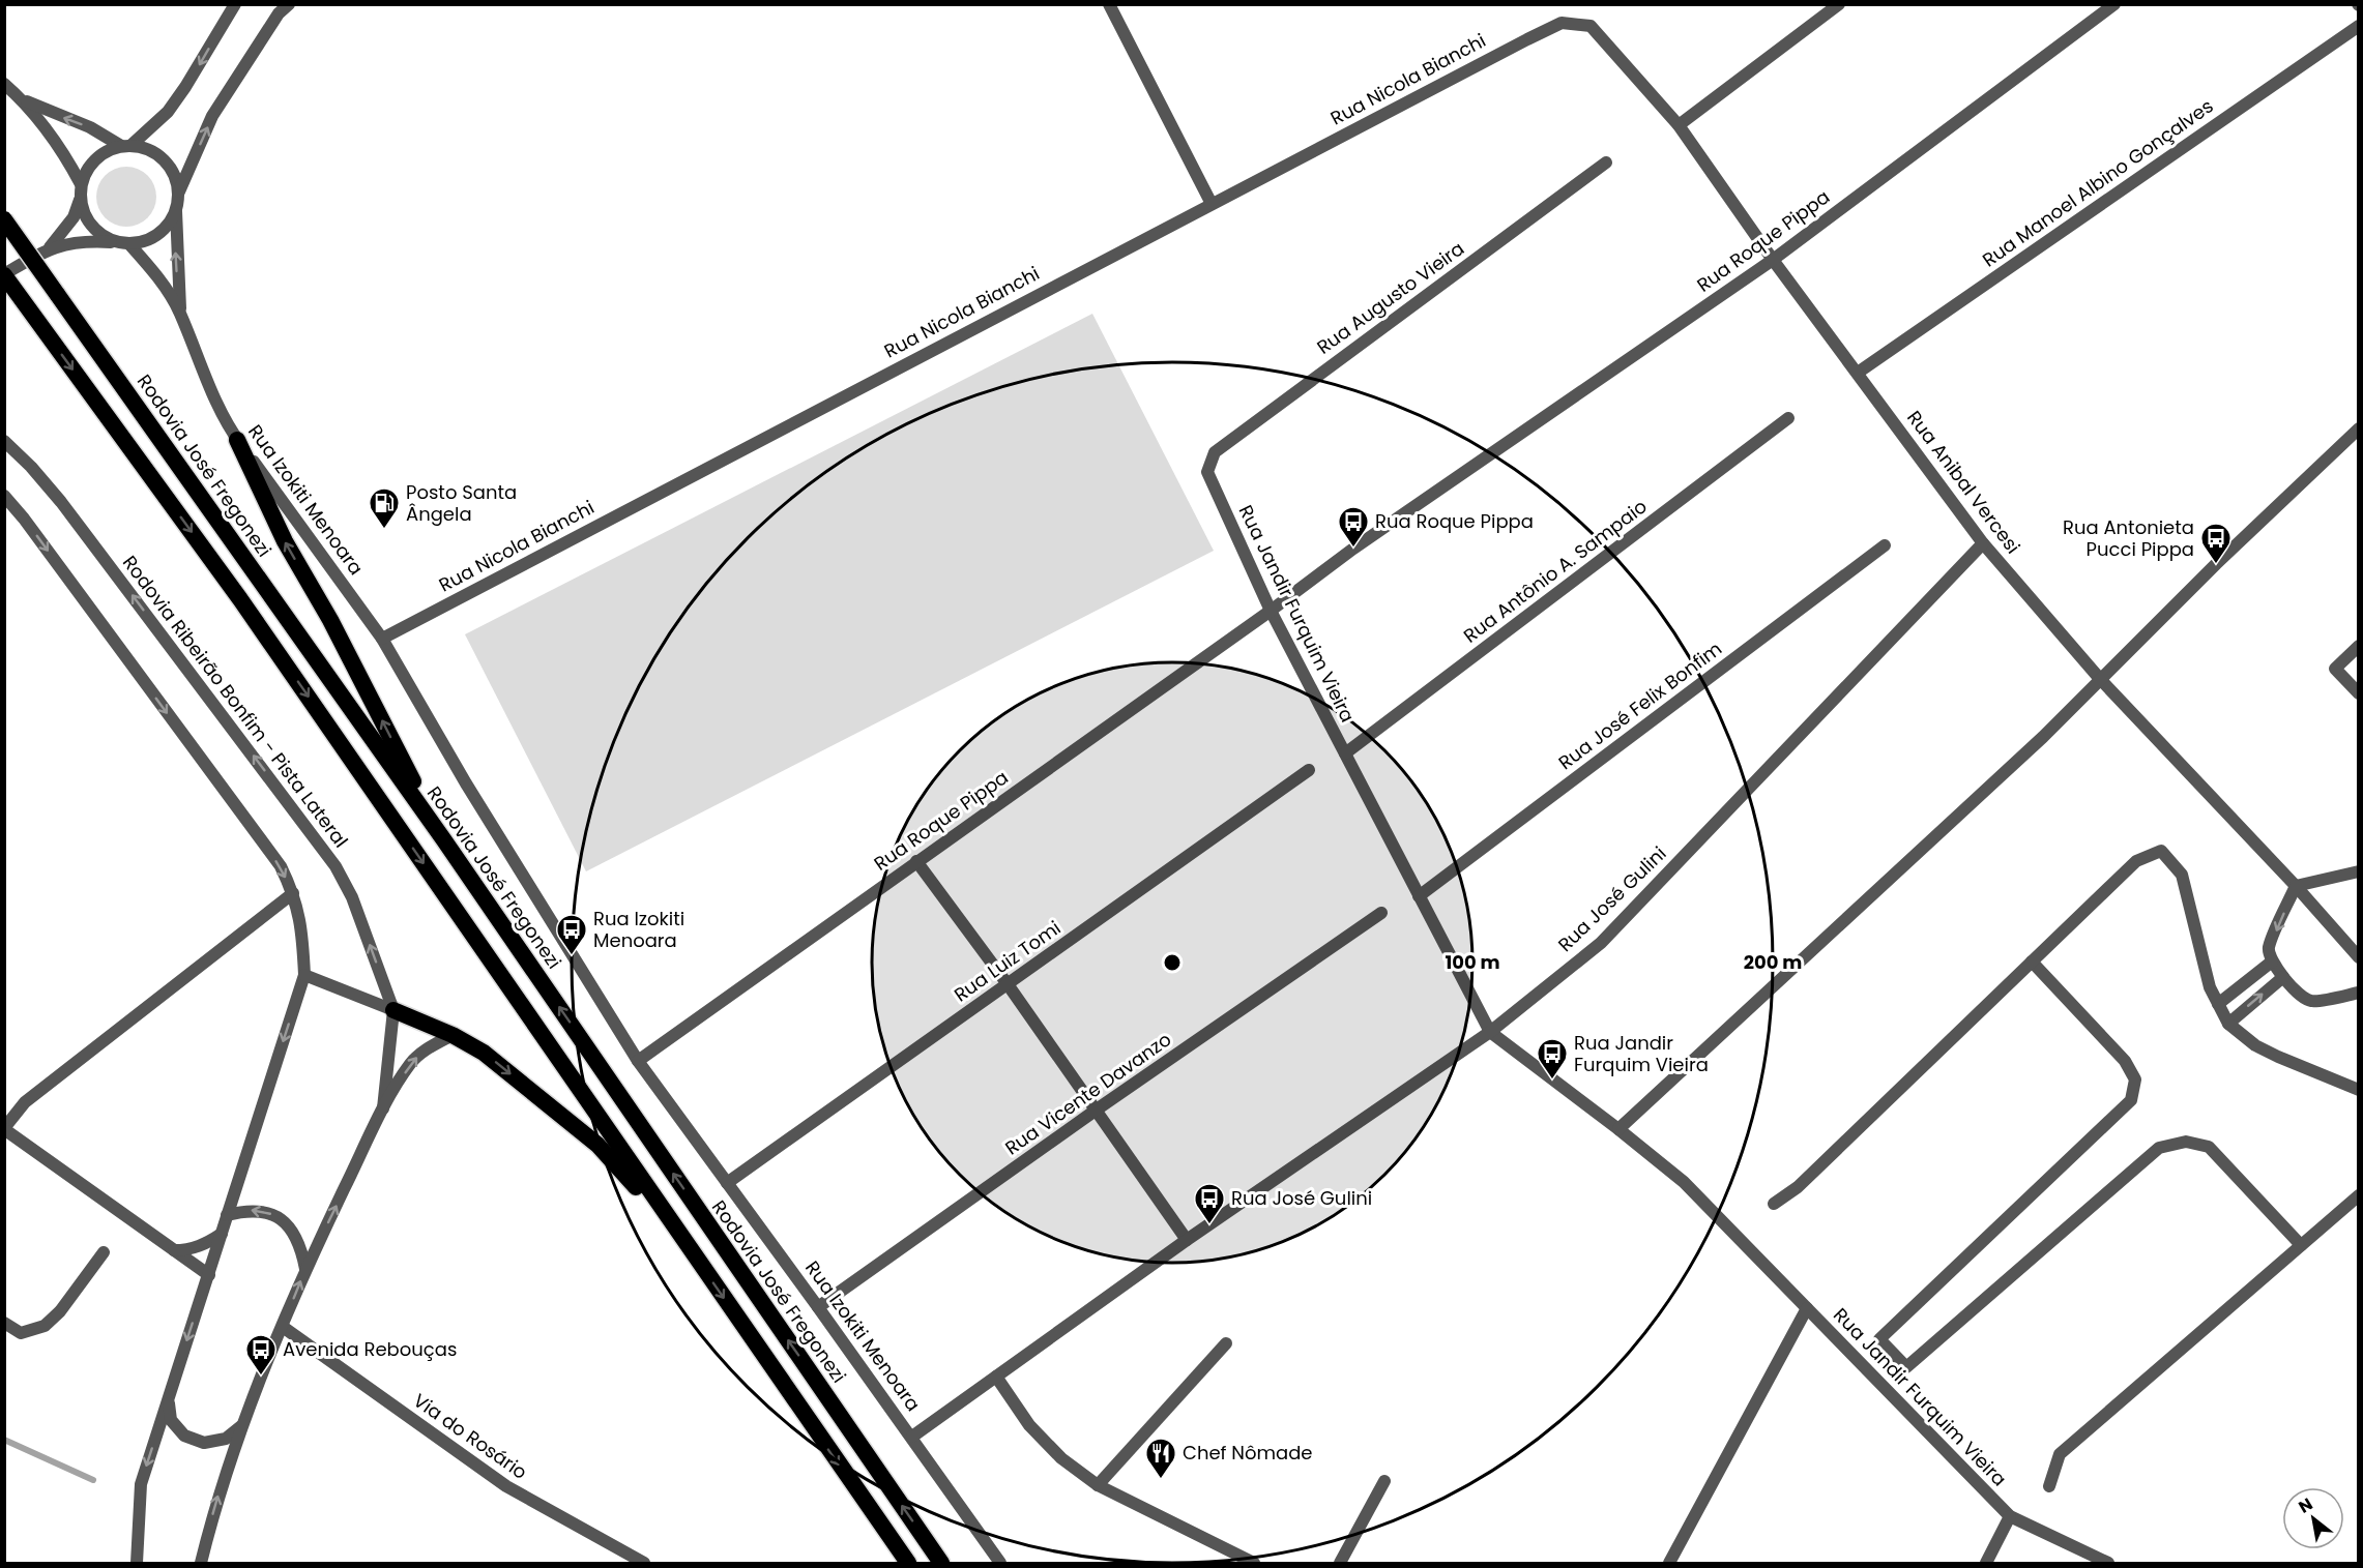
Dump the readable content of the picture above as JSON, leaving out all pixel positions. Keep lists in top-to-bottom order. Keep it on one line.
{"streets":{"highway":["Rodovia José Fregonezi"],"street":["Rua Nicola Bianchi","Rua Manoel Albino Gonçalves","Rua Roque Pippa","Rua Augusto Vieira","Rua Anibal Vercesi","Rua Izokiti Menoara","Rua Antônio A. Sampaio","Rua Jandir Furquim Vieira","Rodovia Ribeirão Bonfim - Pista Lateral","Rua José Felix Bonfim","Rua José Gulini","Rua Luiz Tomi","Rua Vicente Davanzo","Via do Rosário"]},"crossings":[["Rua Nicola Bianchi","Rua Anibal Vercesi"],["Rua Nicola Bianchi","Rua Izokiti Menoara"],["Rua Manoel Albino Gonçalves","Rua Anibal Vercesi"],["Rua Roque Pippa","Rua Anibal Vercesi"],["Rua Roque Pippa","Rua Izokiti Menoara"],["Rua Roque Pippa","Rua Jandir Furquim Vieira"],["Rua Augusto Vieira","Rua Jandir Furquim Vieira"],["Rua Anibal Vercesi","Rua José Gulini"],["Rua Izokiti Menoara","Rua José Gulini"],["Rua Izokiti Menoara","Rua Luiz Tomi"],["Rua Izokiti Menoara","Rua Vicente Davanzo"],["Rua Antônio A. Sampaio","Rua Jandir Furquim Vieira"],["Rua Jandir Furquim Vieira","Rua José Felix Bonfim"],["Rua Jandir Furquim Vieira","Rua José Gulini"]],"places":{"fuel station":["Posto Santa Ângela"],"bus stop":["Rua Roque Pippa","Rua Antonieta Pucci Pippa","Rua Izokiti Menoara","Rua Jandir Furquim Vieira","Rua José Gulini","Avenida Rebouças"],"restaurant":["Chef Nômade"]},"north":"top left","rings":["100 m","200 m"]}
